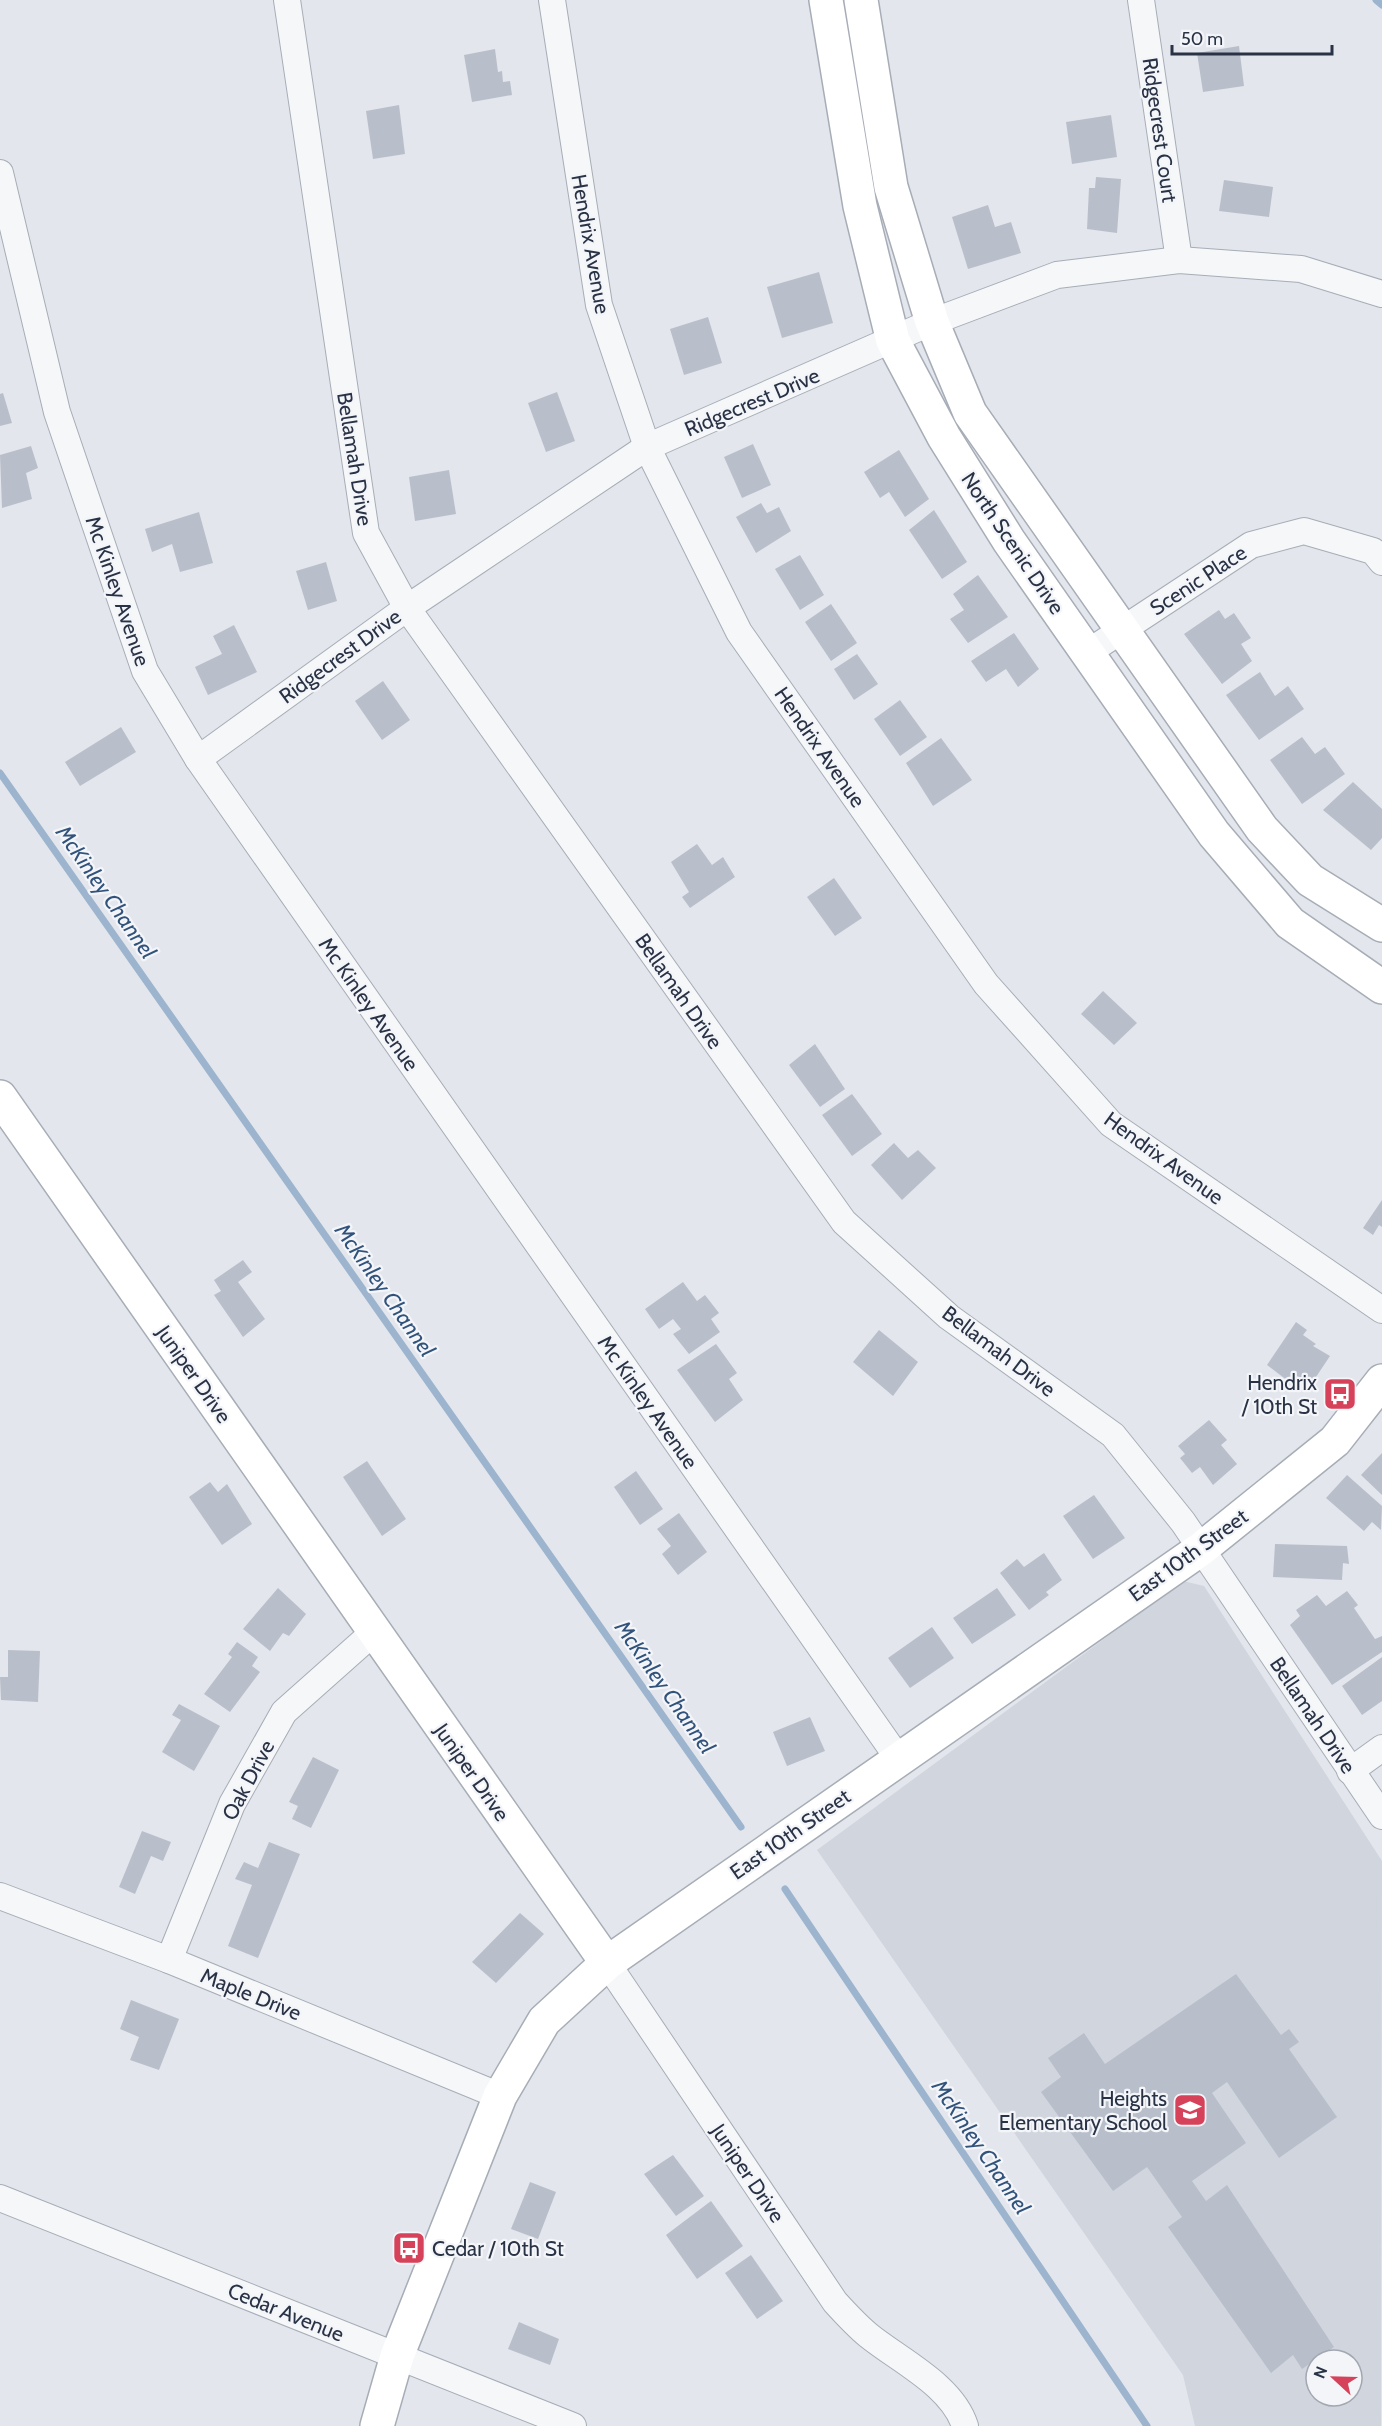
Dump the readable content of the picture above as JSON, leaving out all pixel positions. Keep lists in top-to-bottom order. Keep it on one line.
{"streets":{"main road":["North Scenic Drive","Juniper Drive","East 10th Street"],"street":["Ridgecrest Court","Hendrix Avenue","Ridgecrest Drive","Bellamah Drive","Scenic Place","Mc Kinley Avenue","Oak Drive","Maple Drive","Cedar Avenue"]},"crossings":[["Ridgecrest Court","Ridgecrest Drive"],["Hendrix Avenue","Ridgecrest Drive"],["Ridgecrest Drive","Bellamah Drive"],["Ridgecrest Drive","North Scenic Drive"],["Ridgecrest Drive","Mc Kinley Avenue"],["Bellamah Drive","East 10th Street"],["North Scenic Drive","Scenic Place"],["Mc Kinley Avenue","East 10th Street"],["Juniper Drive","East 10th Street"],["Juniper Drive","Oak Drive"],["East 10th Street","Maple Drive"],["East 10th Street","Cedar Avenue"],["Oak Drive","Maple Drive"]],"water":["McKinley Channel"],"places":{"bus stop":["Hendrix / 10th St","Cedar / 10th St"],"school or university":["Heights Elementary School"]},"scale_bar":"50 m","north":"left"}
